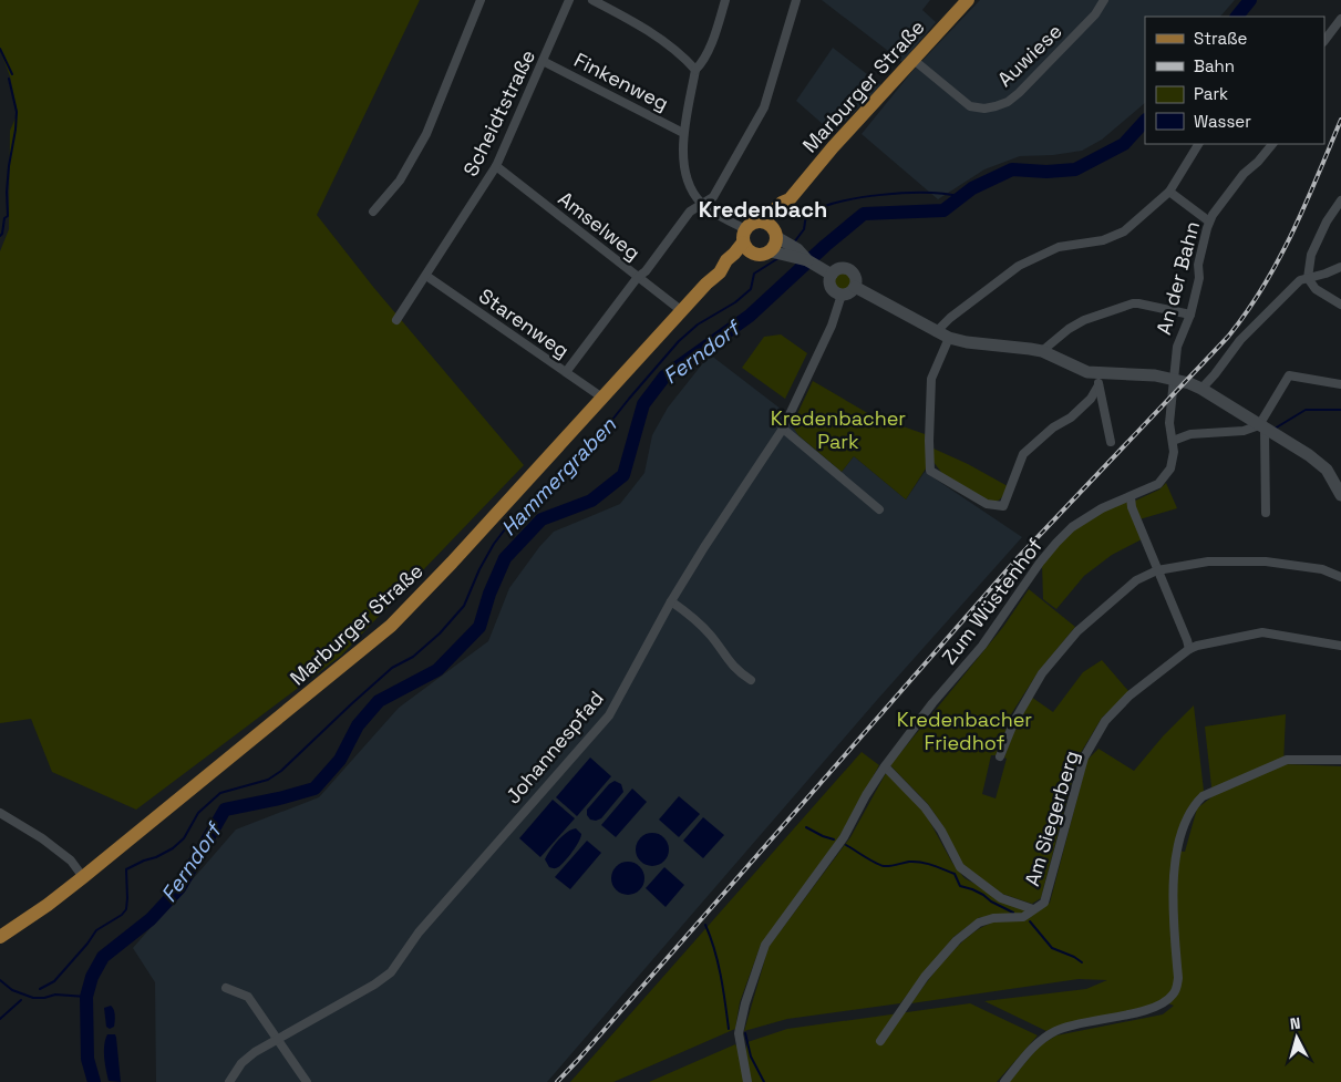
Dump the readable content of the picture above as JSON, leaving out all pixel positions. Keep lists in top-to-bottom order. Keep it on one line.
{"streets":{"main road":["Marburger Straße"],"street":["Auwiese","Finkenweg","Scheidtstraße","Amselweg","An der Bahn","Starenweg","Zum Wüstenhof","Johannespfad","Am Siegerberg"]},"crossings":[["Auwiese","Marburger Straße"],["Finkenweg","Scheidtstraße"],["Marburger Straße","Amselweg"],["Marburger Straße","Starenweg"],["Scheidtstraße","Amselweg"],["Scheidtstraße","Starenweg"],["An der Bahn","Zum Wüstenhof"]],"districts":["Kredenbach"],"water":["Ferndorf","Hammergraben"],"parks":["Kredenbacher Park","Kredenbacher Friedhof"],"legend":["Straße","Bahn","Park","Wasser"],"north":"top"}
